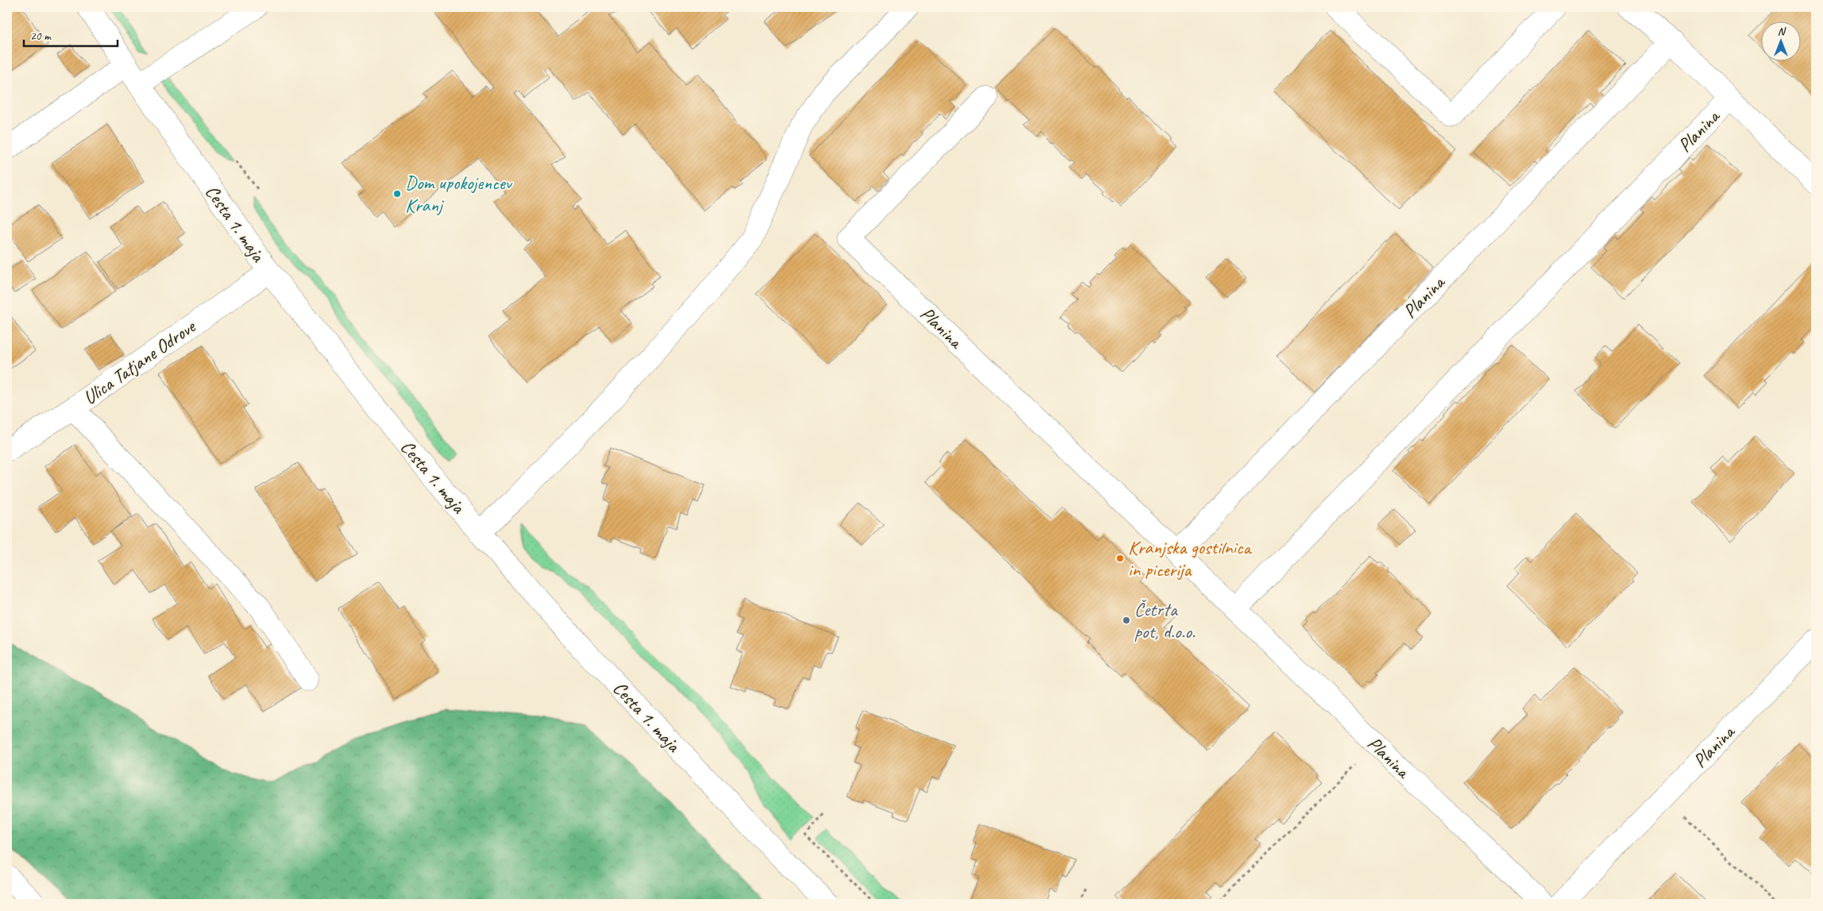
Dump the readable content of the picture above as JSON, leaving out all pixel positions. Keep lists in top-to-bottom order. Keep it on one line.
{"streets":{"street":["Planina","Cesta 1. maja","Ulica Tatjane Odrove"]},"crossings":[["Cesta 1. maja","Ulica Tatjane Odrove"]],"places":["Dom upokojencev Kranj","Kranjska gostilnica in picerija","Četrta pot, d.o.o."],"scale_bar":"20 m","north":"top"}
